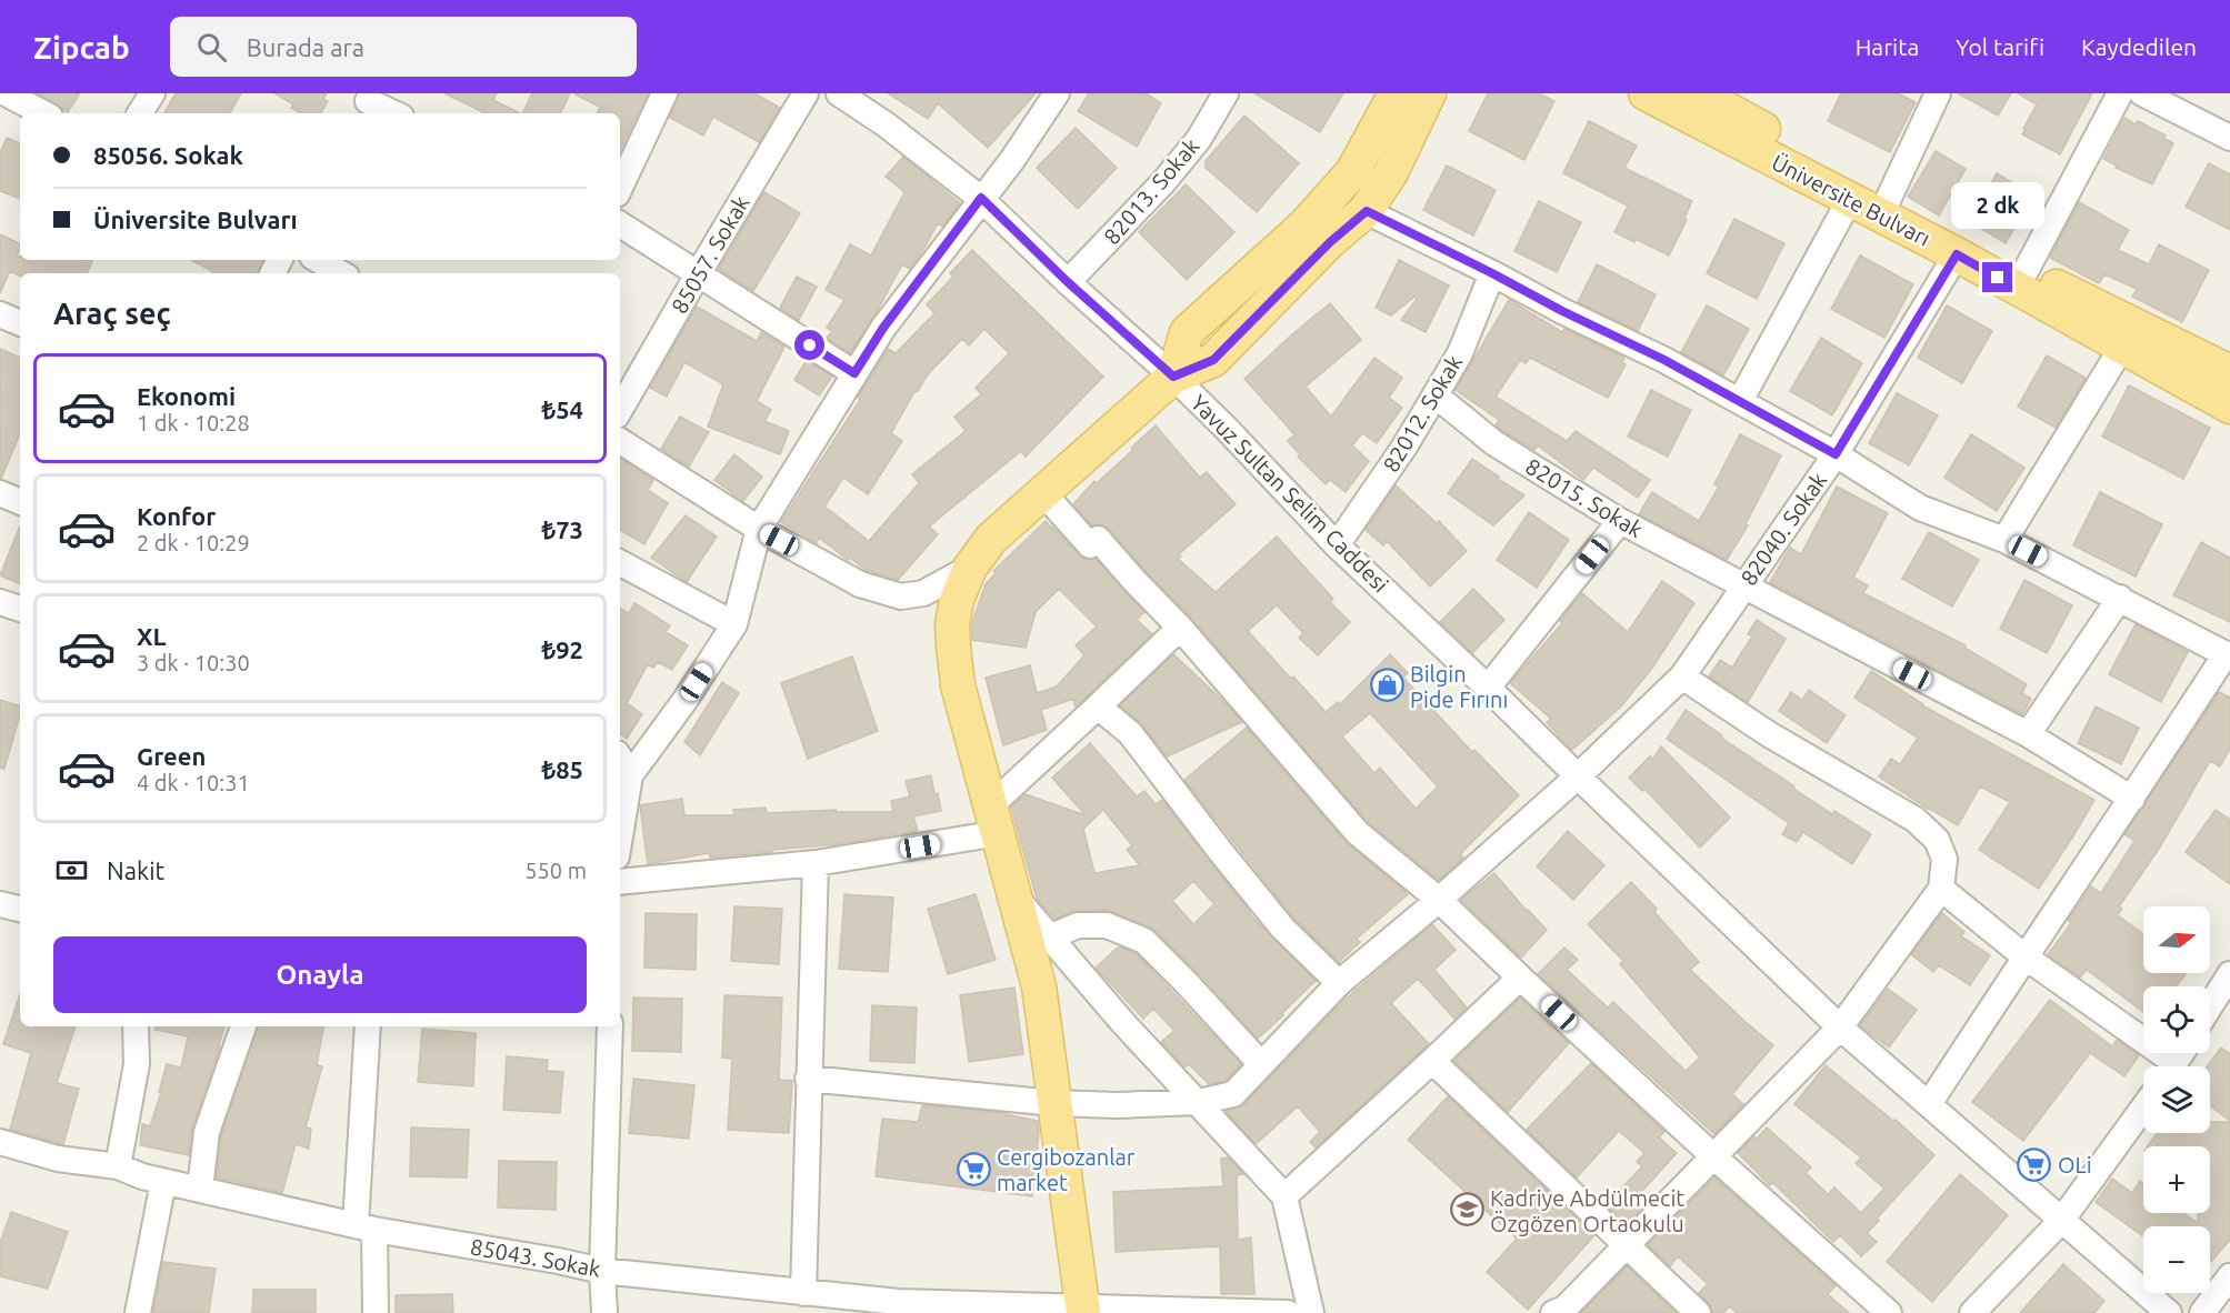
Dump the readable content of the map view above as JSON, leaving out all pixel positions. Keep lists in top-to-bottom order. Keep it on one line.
{"streets":{"main road":["Üniversite Bulvarı"],"street":["82013. Sokak","85057. Sokak","82012. Sokak","Yavuz Sultan Selim Caddesi","82015. Sokak","82040. Sokak","85043. Sokak"]},"crossings":[["82013. Sokak","Yavuz Sultan Selim Caddesi"],["Üniversite Bulvarı","82040. Sokak"],["82012. Sokak","Yavuz Sultan Selim Caddesi"],["82012. Sokak","82015. Sokak"],["Yavuz Sultan Selim Caddesi","82040. Sokak"],["82015. Sokak","82040. Sokak"]],"places":{"shop":["Bilgin Pide Fırını"],"supermarket":["OLi","Cergibozanlar market"],"school or university":["Kadriye Abdülmecit Özgözen Ortaokulu"]},"north":"right","page":{"header":"Zipcab","search":"Burada ara","nav":["Harita","Yol tarifi","Kaydedilen"],"banner":["85056. Sokak","Üniversite Bulvarı"],"bubble":"2 dk","heading":"Araç seç","list":[{"name":"Ekonomi","note":"1 dk · 10:28","value":"₺54"},{"name":"Konfor","note":"2 dk · 10:29","value":"₺73"},{"name":"XL","note":"3 dk · 10:30","value":"₺92"},{"name":"Green","note":"4 dk · 10:31","value":"₺85"}],"pay":["Nakit","550 m"],"map_buttons":["+","−"],"buttons":"Onayla"}}
